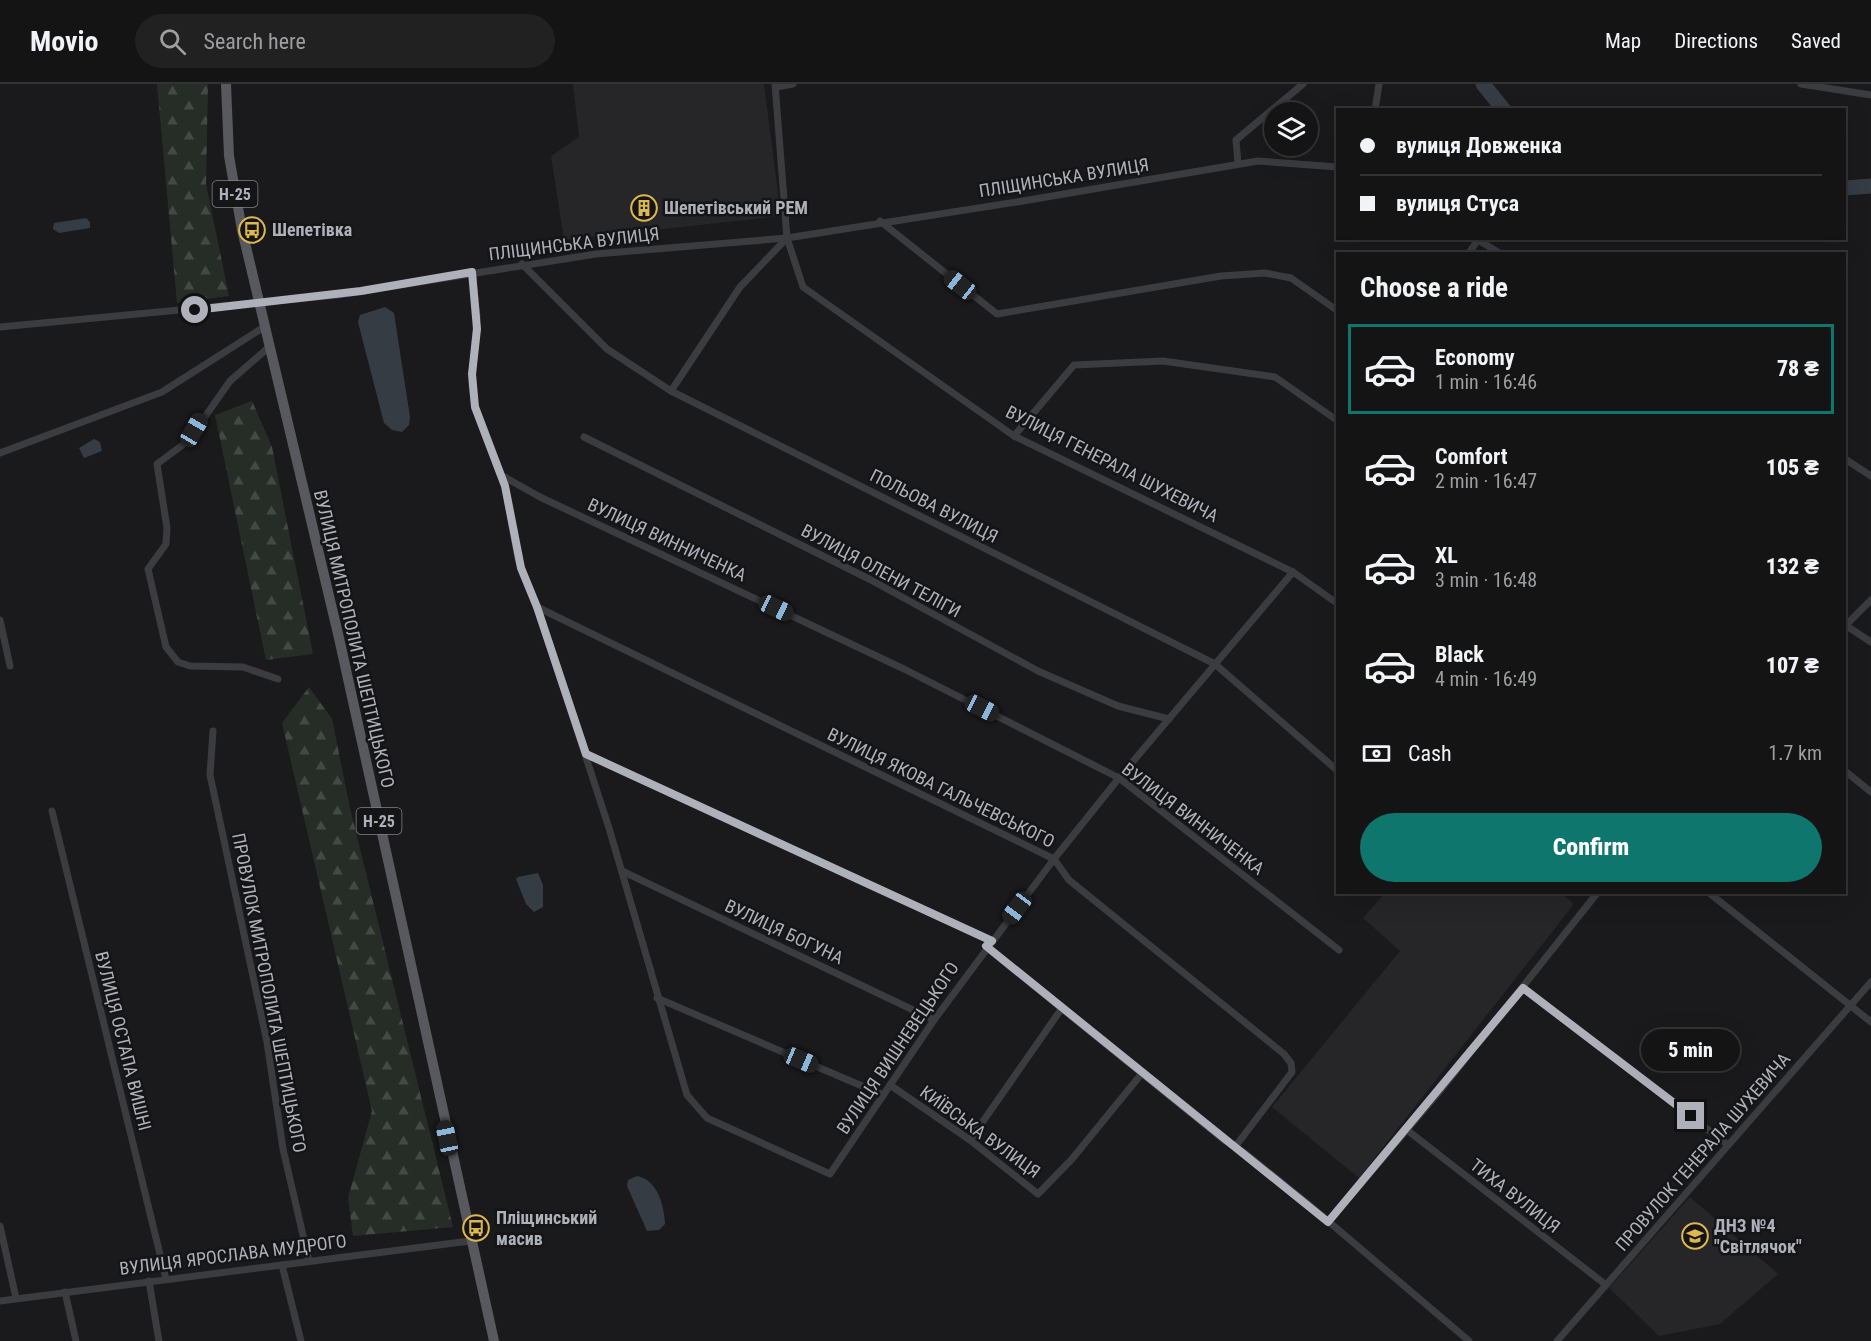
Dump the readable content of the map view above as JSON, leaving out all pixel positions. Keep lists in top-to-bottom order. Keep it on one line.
{"streets":{"main road":["Н-25","ВУЛИЦЯ МИТРОПОЛИТА ШЕПТИЦЬКОГО"],"street":["ПЛІЩИНСЬКА ВУЛИЦЯ","ВУЛИЦЯ ГЕНЕРАЛА ШУХЕВИЧА","ПОЛЬОВА ВУЛИЦЯ","ВУЛИЦЯ ВИННИЧЕНКА","ВУЛИЦЯ ОЛЕНИ ТЕЛІГИ","ВУЛИЦЯ ЯКОВА ГАЛЬЧЕВСЬКОГО","ВУЛИЦЯ БОГУНА","ПРОВУЛОК МИТРОПОЛИТА ШЕПТИЦЬКОГО","ВУЛИЦЯ ОСТАПА ВИШНІ","ВУЛИЦЯ ВИШНЕВЕЦЬКОГО","КИЇВСЬКА ВУЛИЦЯ","ПРОВУЛОК ГЕНЕРАЛА ШУХЕВИЧА","ТИХА ВУЛИЦЯ","ВУЛИЦЯ ЯРОСЛАВА МУДРОГО"]},"crossings":[["ПЛІЩИНСЬКА ВУЛИЦЯ","ВУЛИЦЯ ГЕНЕРАЛА ШУХЕВИЧА"],["ПЛІЩИНСЬКА ВУЛИЦЯ","ПОЛЬОВА ВУЛИЦЯ"],["ПЛІЩИНСЬКА ВУЛИЦЯ","ВУЛИЦЯ МИТРОПОЛИТА ШЕПТИЦЬКОГО"],["ВУЛИЦЯ ГЕНЕРАЛА ШУХЕВИЧА","ВУЛИЦЯ ВИШНЕВЕЦЬКОГО"],["ПОЛЬОВА ВУЛИЦЯ","ВУЛИЦЯ ВИШНЕВЕЦЬКОГО"],["ВУЛИЦЯ ВИННИЧЕНКА","ВУЛИЦЯ ВИШНЕВЕЦЬКОГО"],["ВУЛИЦЯ ОЛЕНИ ТЕЛІГИ","ВУЛИЦЯ ВИШНЕВЕЦЬКОГО"],["ВУЛИЦЯ МИТРОПОЛИТА ШЕПТИЦЬКОГО","ВУЛИЦЯ ЯРОСЛАВА МУДРОГО"],["ВУЛИЦЯ ЯКОВА ГАЛЬЧЕВСЬКОГО","ВУЛИЦЯ ВИШНЕВЕЦЬКОГО"],["ВУЛИЦЯ БОГУНА","ВУЛИЦЯ ВИШНЕВЕЦЬКОГО"],["ПРОВУЛОК МИТРОПОЛИТА ШЕПТИЦЬКОГО","ВУЛИЦЯ ЯРОСЛАВА МУДРОГО"],["ВУЛИЦЯ ОСТАПА ВИШНІ","ВУЛИЦЯ ЯРОСЛАВА МУДРОГО"],["ВУЛИЦЯ ВИШНЕВЕЦЬКОГО","КИЇВСЬКА ВУЛИЦЯ"],["ПРОВУЛОК ГЕНЕРАЛА ШУХЕВИЧА","ТИХА ВУЛИЦЯ"]],"places":{"building":["Шепетівський РЕМ"],"bus stop":["Шепетівка","Пліщинський масив"],"school or university":["ДНЗ №4 \"Світлячок\""]},"page":{"header":"Movio","search":"Search here","nav":["Map","Directions","Saved"],"banner":["вулиця Довженка","вулиця Стуса"],"heading":"Choose a ride","list":[{"name":"Economy","note":"1 min · 16:46","value":"78 ₴"},{"name":"Comfort","note":"2 min · 16:47","value":"105 ₴"},{"name":"XL","note":"3 min · 16:48","value":"132 ₴"},{"name":"Black","note":"4 min · 16:49","value":"107 ₴"}],"pay":["Cash","1.7 km"],"buttons":"Confirm","bubble":"5 min"}}
